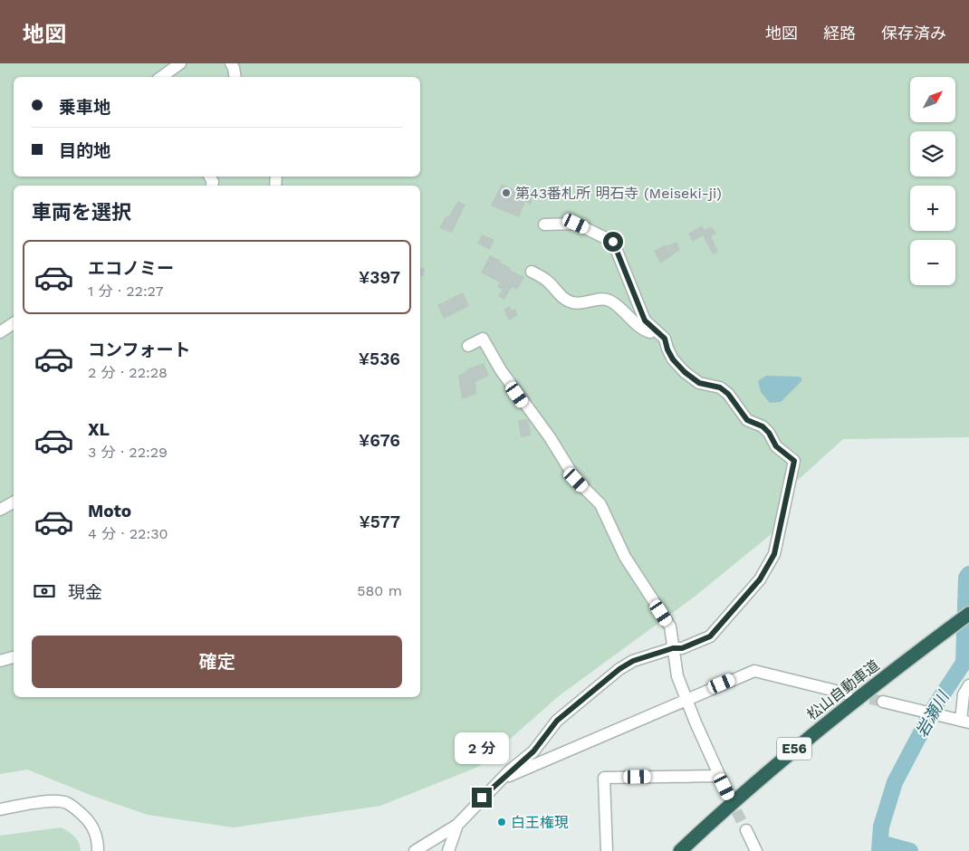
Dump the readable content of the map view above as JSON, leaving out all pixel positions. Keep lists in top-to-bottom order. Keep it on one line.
{"streets":{"highway":["松山自動車道","E56"]},"water":["岩瀬川"],"places":["第43番札所 明石寺 (Meiseki-ji)","白王権現"],"north":"top right","page":{"header":"地図","nav":["地図","経路","保存済み"],"map_buttons":["+","−"],"banner":["乗車地","目的地"],"heading":"車両を選択","list":[{"name":"エコノミー","note":"1 分 · 22:27","value":"¥397"},{"name":"コンフォート","note":"2 分 · 22:28","value":"¥536"},{"name":"XL","note":"3 分 · 22:29","value":"¥676"},{"name":"Moto","note":"4 分 · 22:30","value":"¥577"}],"pay":["現金","580 m"],"buttons":"確定","bubble":"2 分"}}
